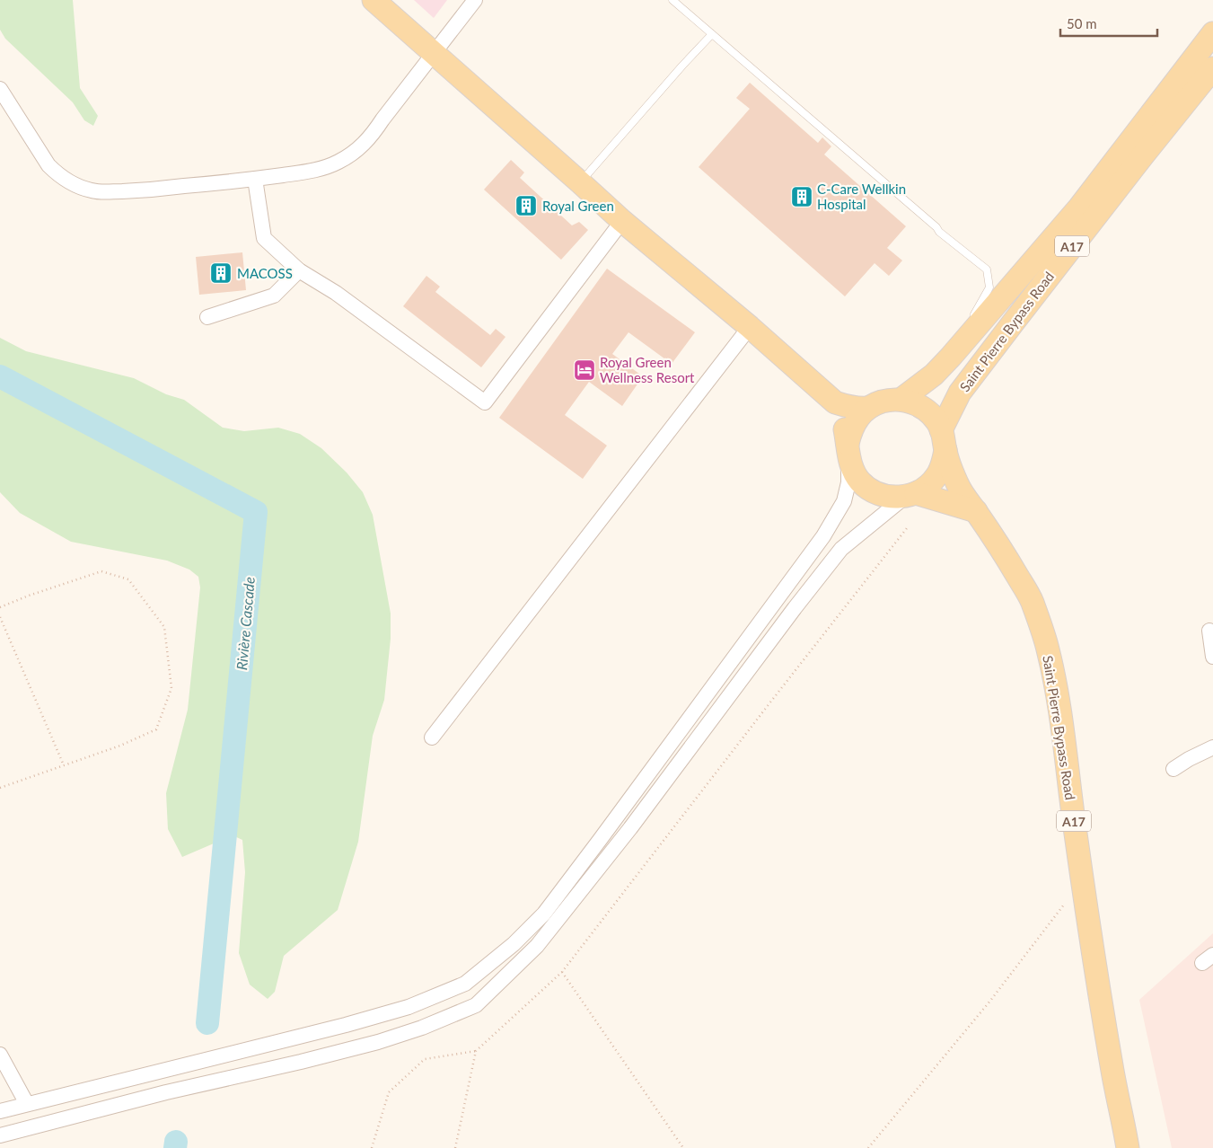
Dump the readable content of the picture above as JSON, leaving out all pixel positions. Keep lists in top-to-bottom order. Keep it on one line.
{"streets":{"main road":["A17","Saint Pierre Bypass Road"]},"crossings":[["A17","Saint Pierre Bypass Road"]],"water":["Rivière Cascade"],"places":{"building":["C-Care Wellkin Hospital","Royal Green","MACOSS"],"hotel":["Royal Green Wellness Resort"]},"scale_bar":"50 m"}
